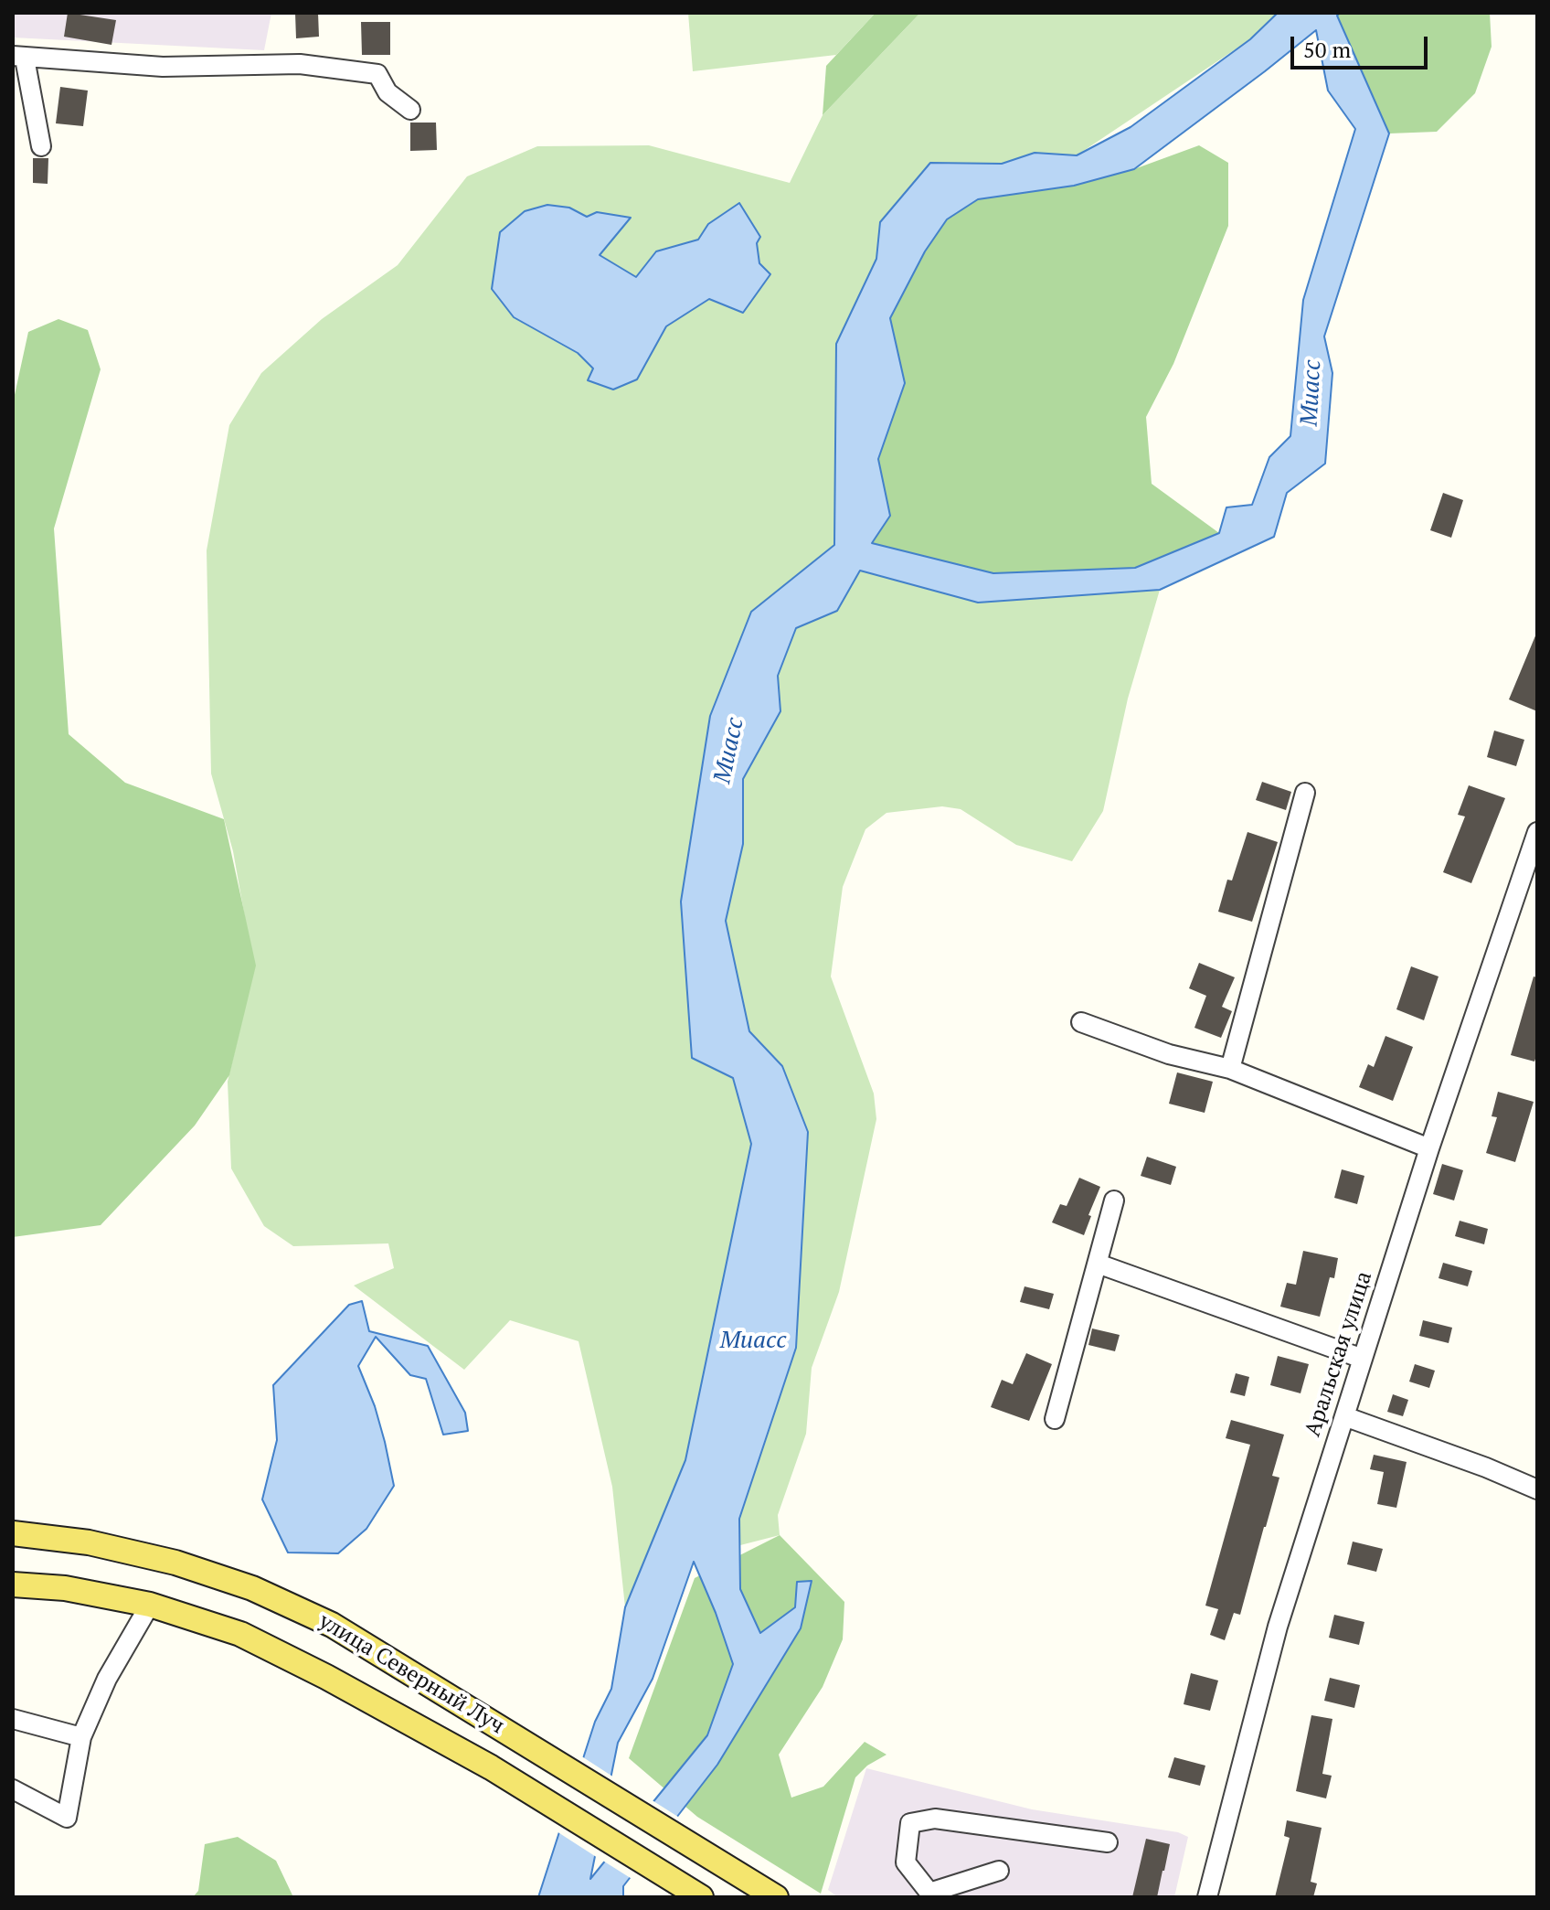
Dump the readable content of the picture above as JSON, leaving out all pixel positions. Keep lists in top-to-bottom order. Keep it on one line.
{"streets":{"main road":["улица Северный Луч"],"street":["Аральская улица"]},"water":["Миасс"],"scale_bar":"50 m"}
